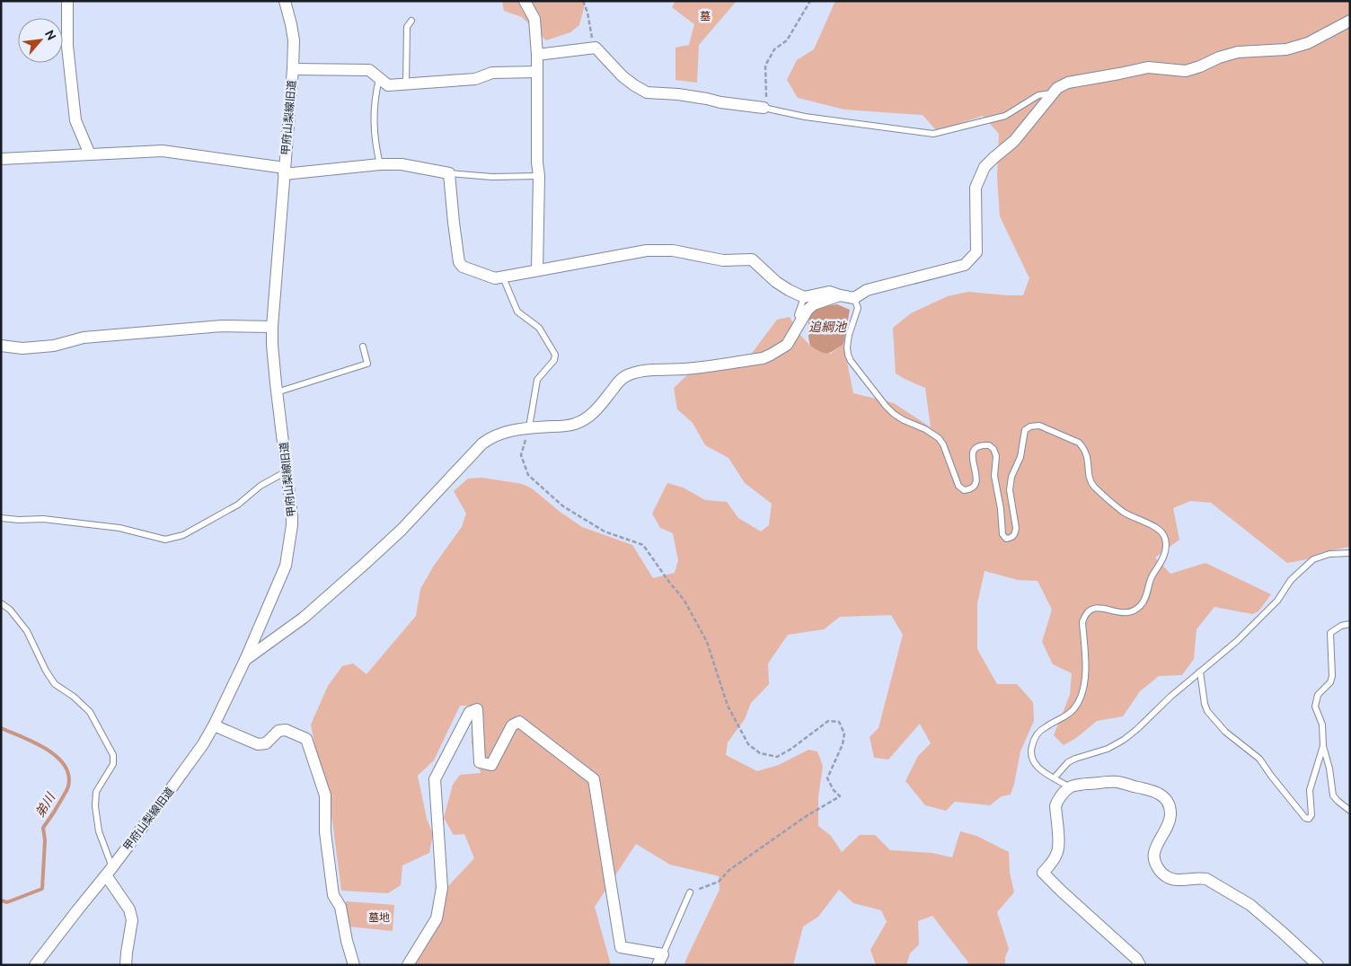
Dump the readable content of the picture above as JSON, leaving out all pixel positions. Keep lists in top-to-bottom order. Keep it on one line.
{"streets":{"street":["甲府山梨線旧道"]},"water":["追綱池","弟川"],"parks":["墓","墓地"],"north":"top right"}
